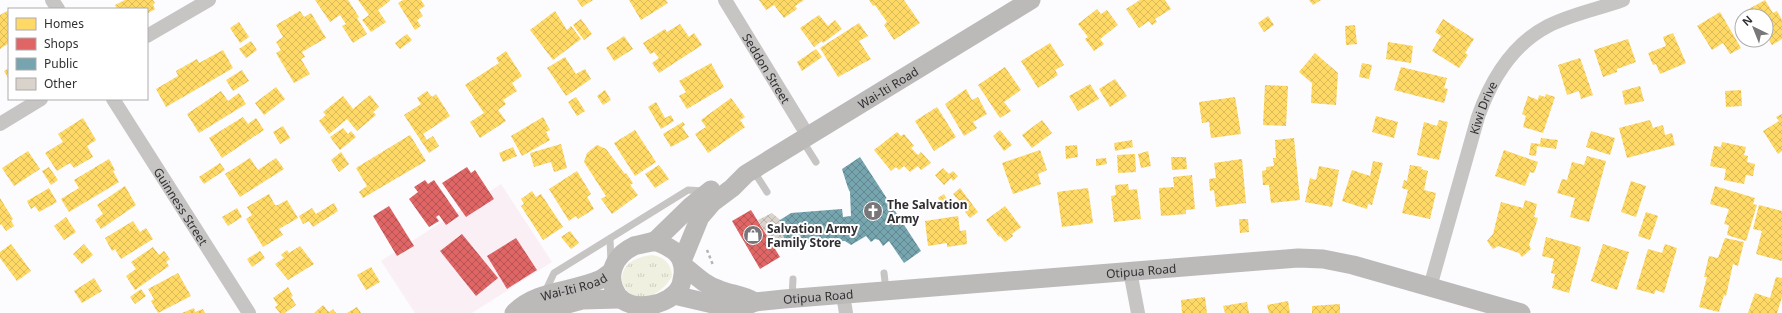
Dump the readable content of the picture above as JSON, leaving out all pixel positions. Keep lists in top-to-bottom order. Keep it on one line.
{"streets":{"street":["Seddon Street","Wai-Iti Road","Kiwi Drive","Guinness Street","Otipua Road"]},"crossings":[["Seddon Street","Wai-Iti Road"],["Wai-Iti Road","Otipua Road"],["Kiwi Drive","Otipua Road"]],"places":{"church":["The Salvation Army"],"shop":["Salvation Army Family Store"]},"legend":["Homes","Shops","Public","Other"],"north":"top left"}
